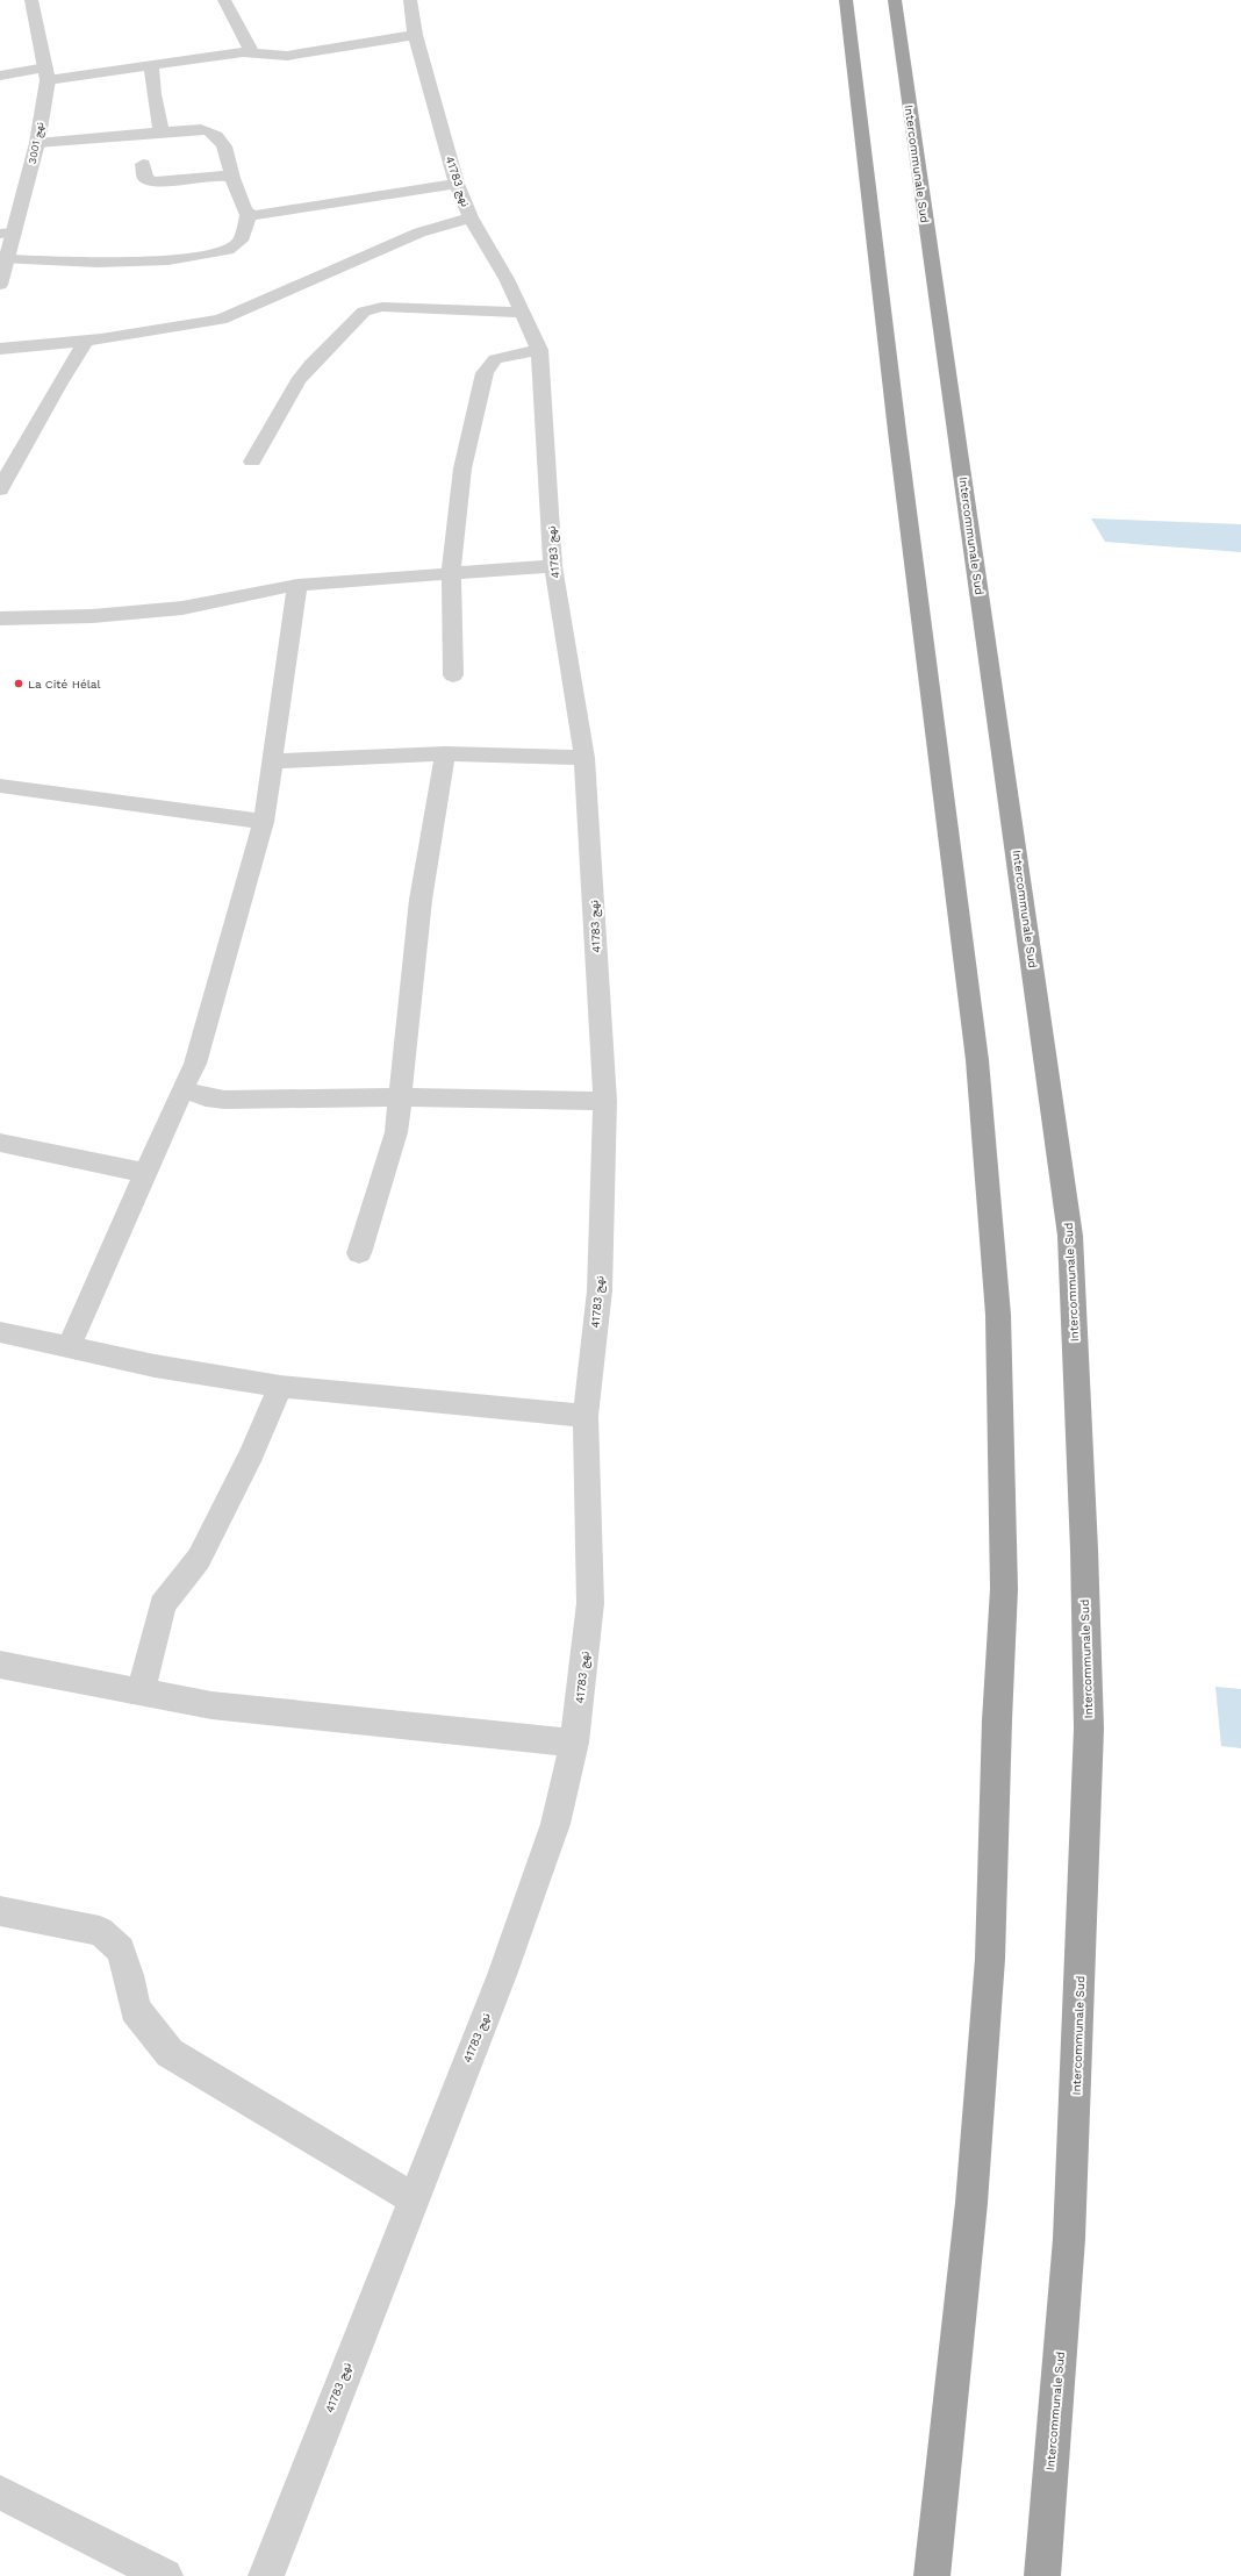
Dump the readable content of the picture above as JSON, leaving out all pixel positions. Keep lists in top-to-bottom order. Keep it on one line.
{"streets":{"highway":["Intercommunale Sud"],"street":["نهج 3001","نهج 41783"]},"places":["La Cité Hélal"]}
